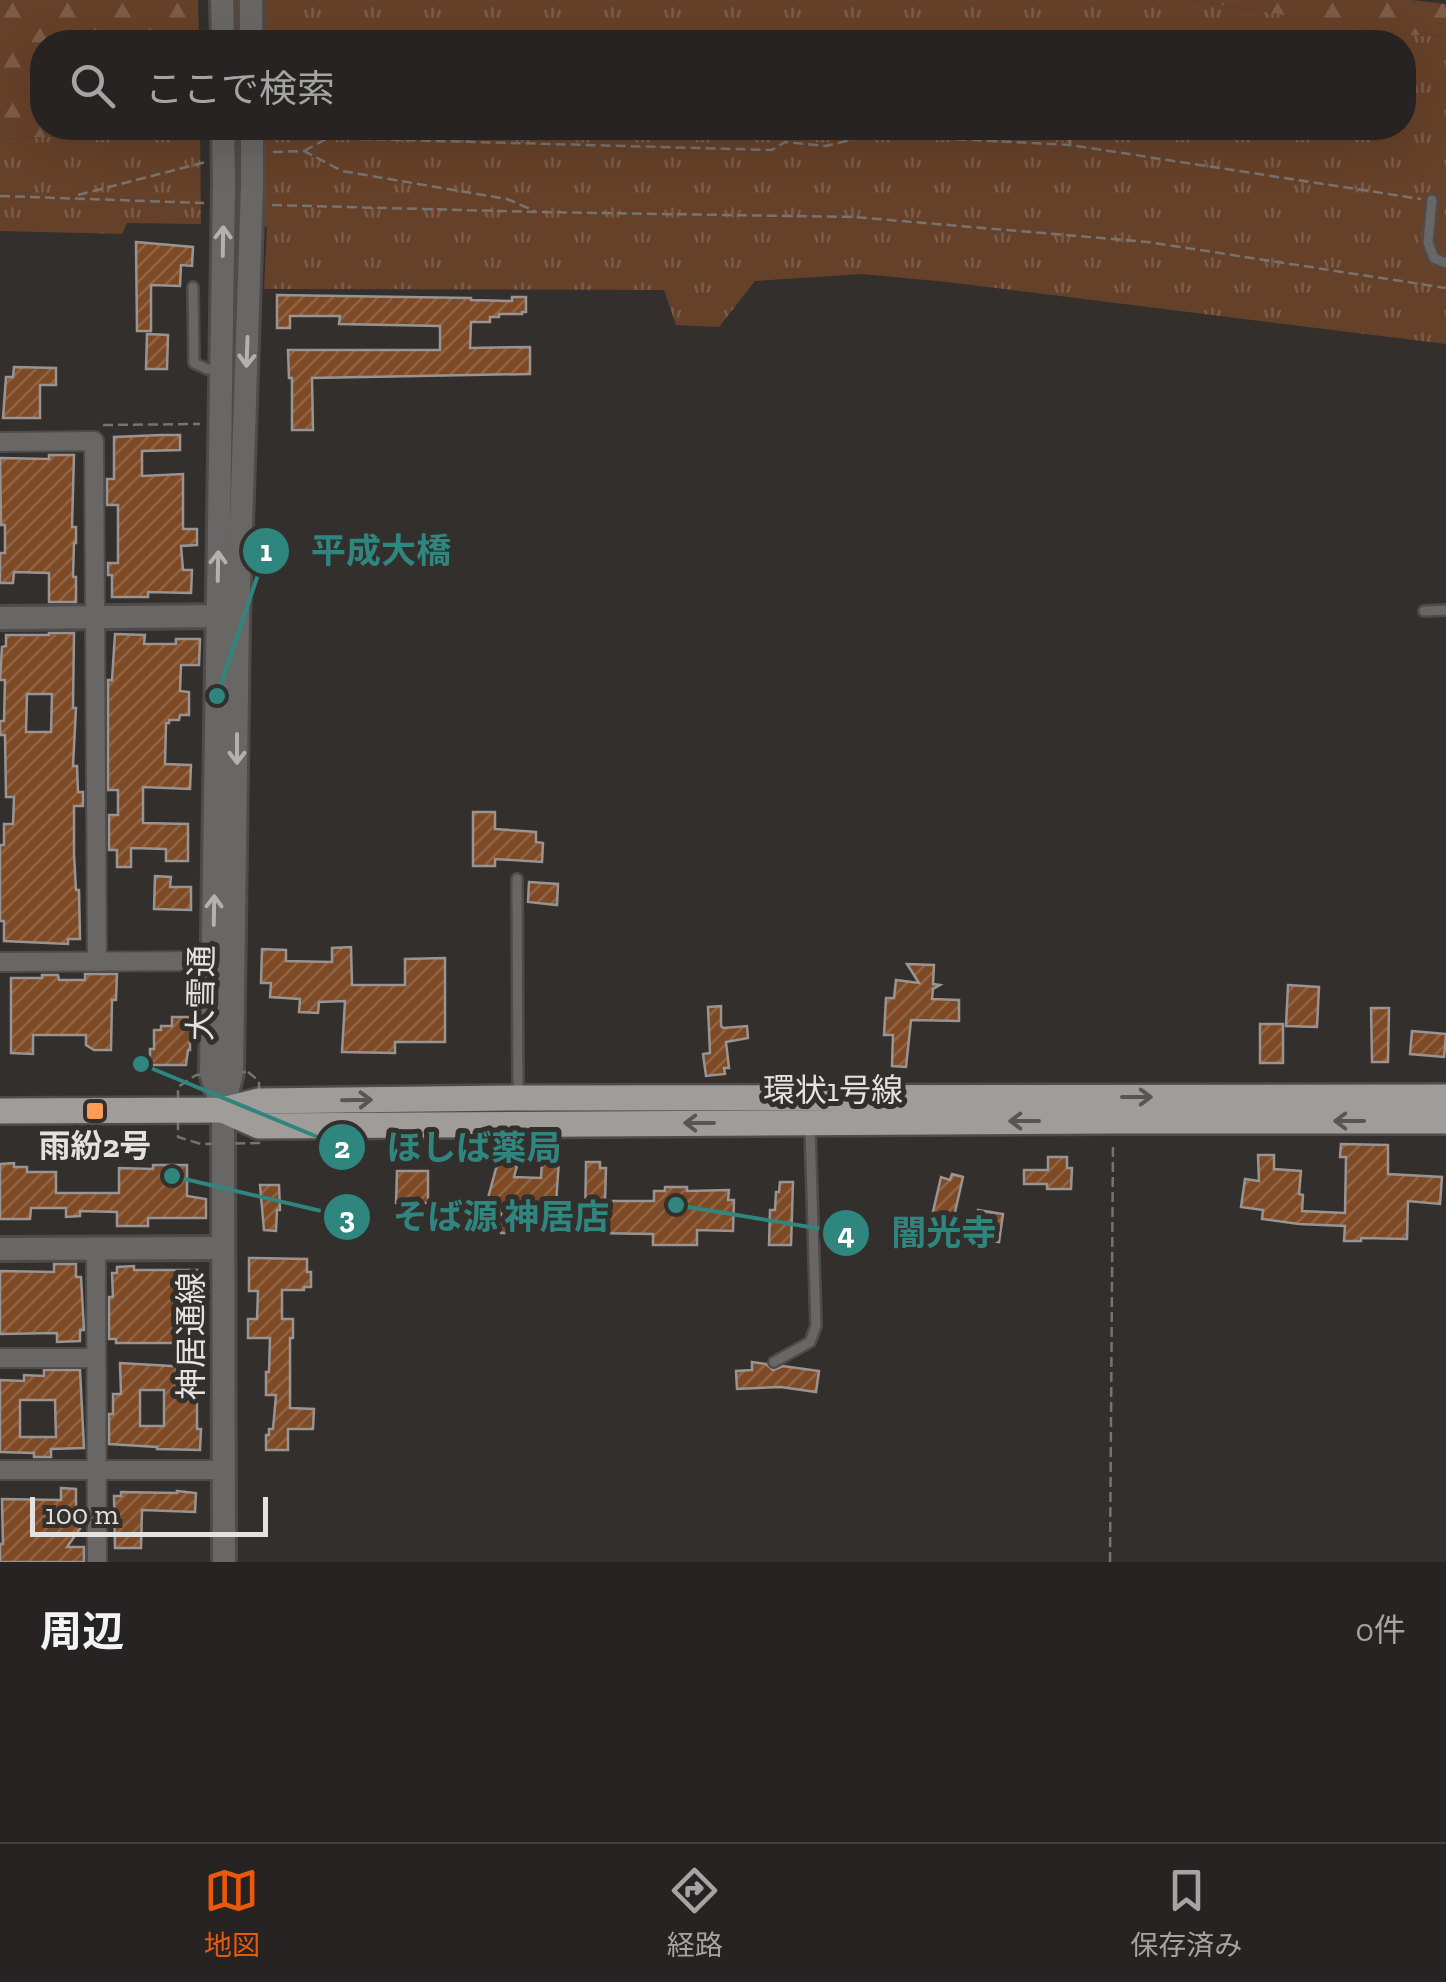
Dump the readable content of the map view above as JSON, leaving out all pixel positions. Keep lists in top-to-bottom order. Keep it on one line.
{"streets":{"main road":["環状1号線"],"street":["大雪通","神居通線"]},"crossings":[["大雪通","環状1号線"],["大雪通","神居通線"],["環状1号線","神居通線"]],"places":{"other":["平成大橋","ほしば薬局","そば源 神居店","闇光寺"],"transit":["雨紛2号"]},"scale_bar":"100 m","page":{"search":"ここで検索","scale":"100 m","heading":["周辺","0件"],"nav":["地図","経路","保存済み"]}}
